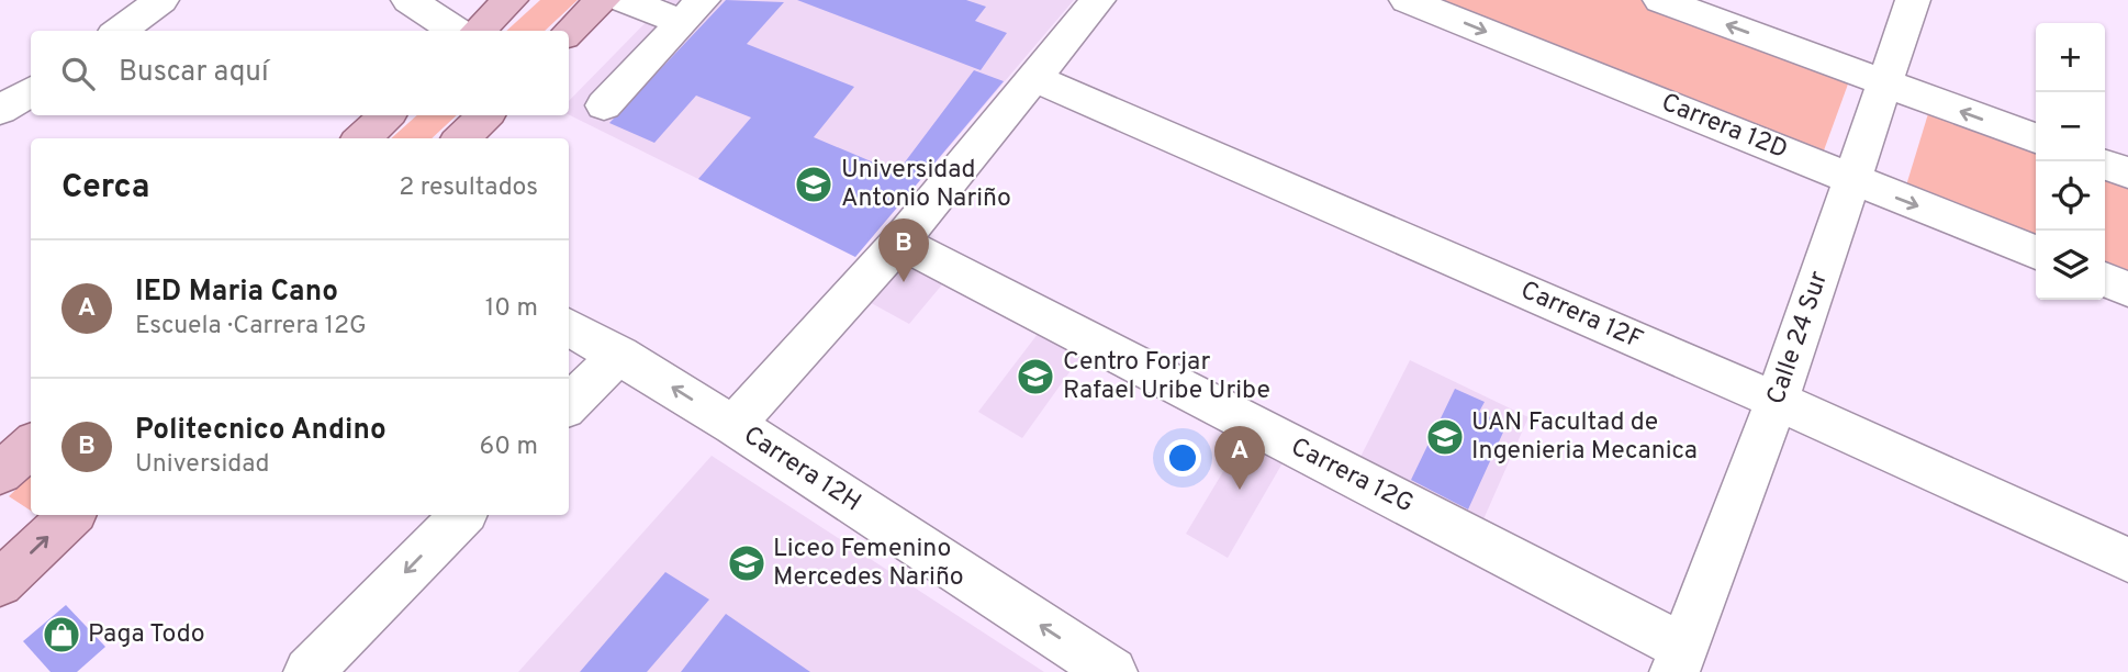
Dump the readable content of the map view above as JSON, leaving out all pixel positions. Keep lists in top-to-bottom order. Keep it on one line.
{"streets":{"street":["Carrera 12D","Carrera 12F","Calle 24 Sur","Carrera 12H","Carrera 12G"]},"crossings":[["Carrera 12D","Calle 24 Sur"],["Carrera 12F","Calle 24 Sur"],["Calle 24 Sur","Carrera 12G"]],"one_way":["Carrera 12H"],"places":{"school or university":["Universidad Antonio Nariño","Centro Forjar Rafael Uribe Uribe","UAN Facultad de Ingenieria Mecanica","Liceo Femenino Mercedes Nariño"],"shop":["Paga Todo"]},"page":{"map_buttons":["+","−"],"search":"Buscar aquí","heading":["Cerca","2 resultados"],"pins":["B","A"],"list":[{"mark":"A","name":"IED Maria Cano","note":"Escuela · Carrera 12G","value":"10 m"},{"mark":"B","name":"Politecnico Andino","note":"Universidad","value":"60 m"}]}}
